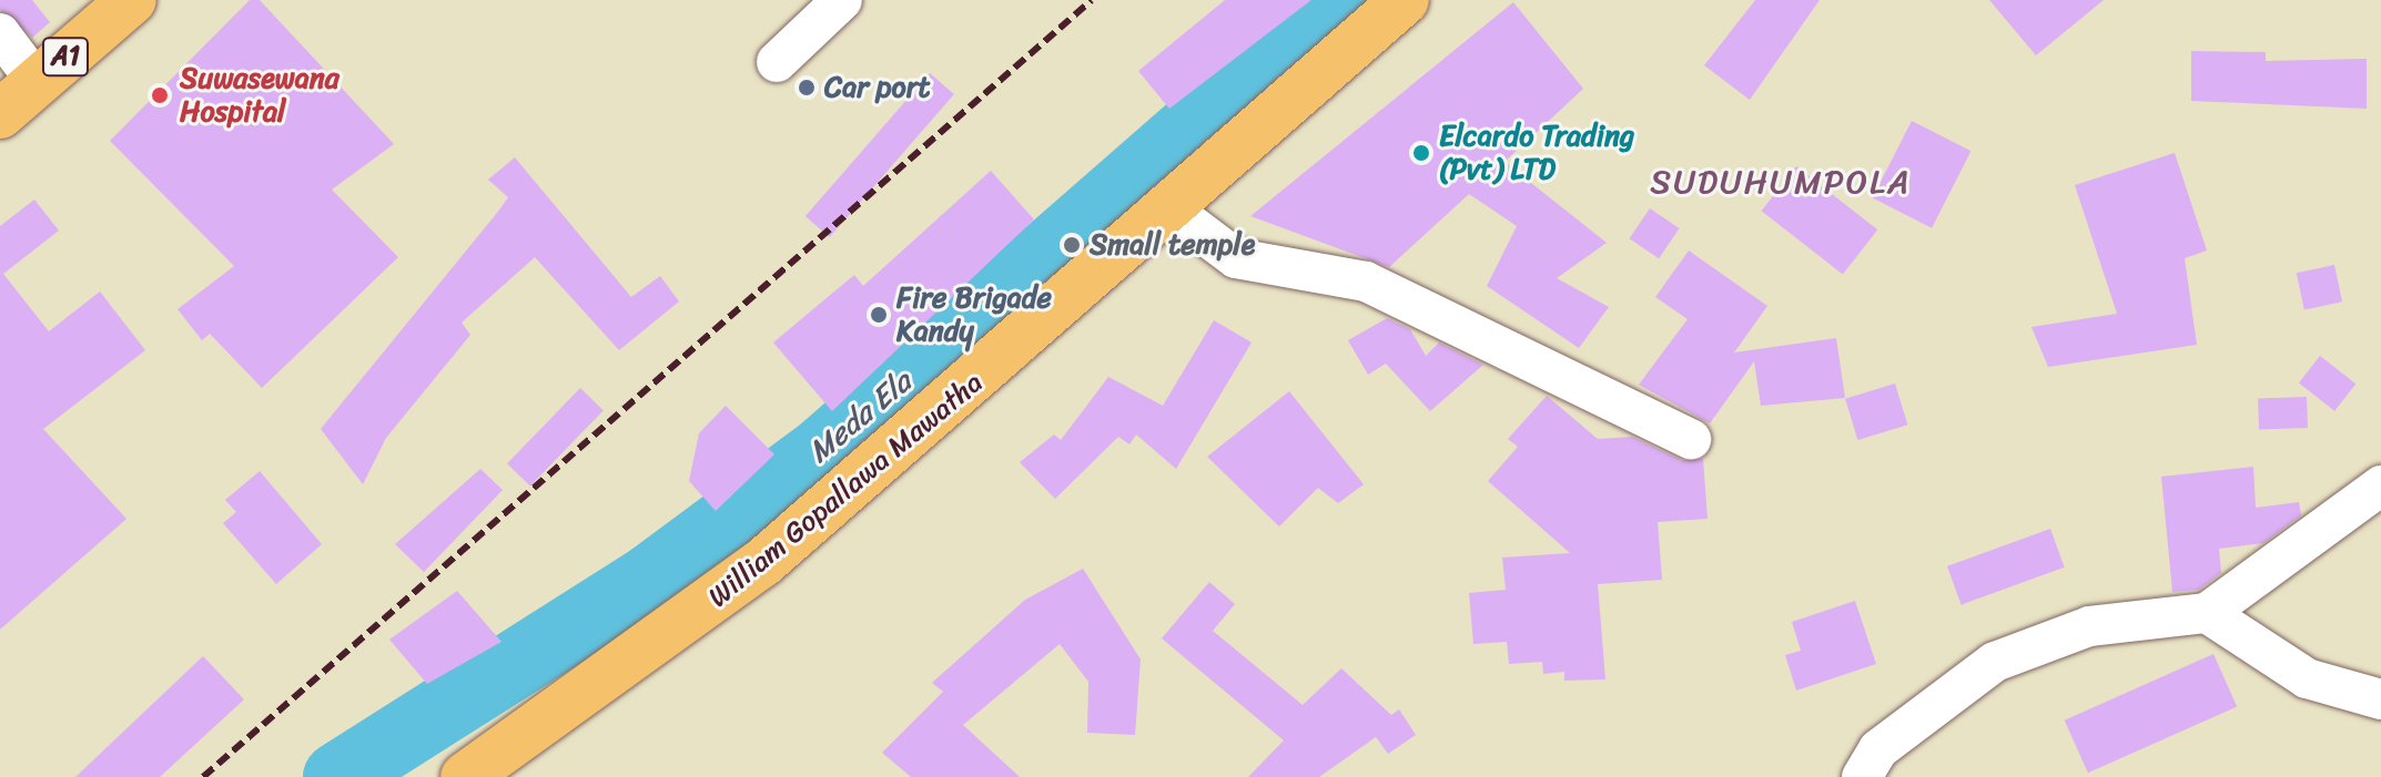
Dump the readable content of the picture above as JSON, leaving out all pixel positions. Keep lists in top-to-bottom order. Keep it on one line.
{"streets":{"main road":["A1","William Gopallawa Mawatha"]},"districts":["SUDUHUMPOLA"],"water":["Meda Ela"],"places":["Car port","Suwasewana Hospital","Elcardo Trading (Pvt) LTD","Small temple","Fire Brigade Kandy"]}
